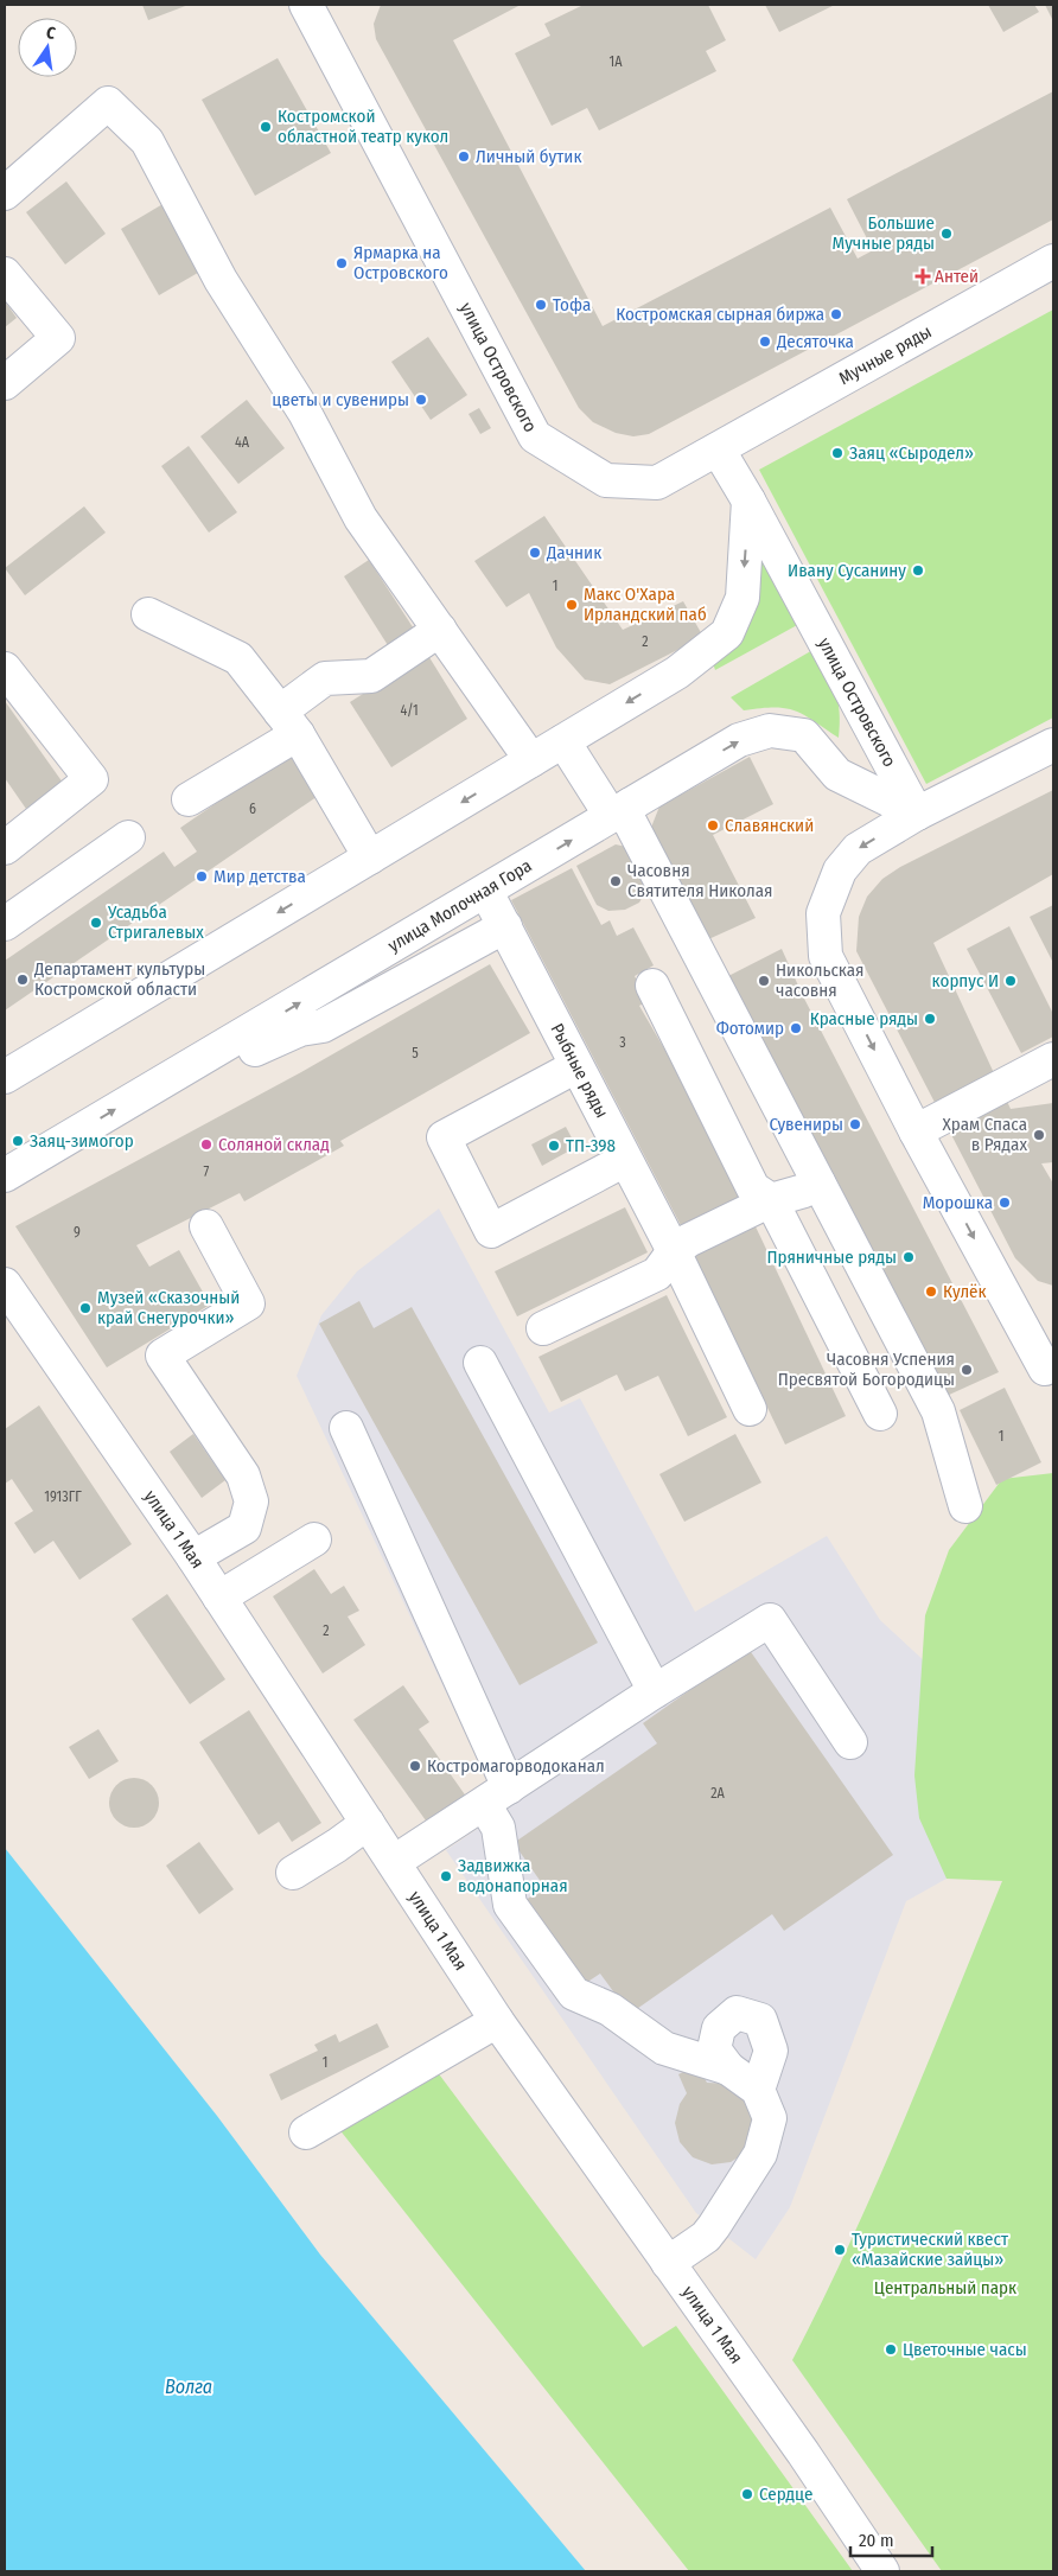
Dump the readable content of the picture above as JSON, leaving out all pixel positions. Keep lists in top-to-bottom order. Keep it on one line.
{"streets":{"street":["Мучные ряды","улица Островского","улица Молочная Гора","Рыбные ряды","улица 1 Мая"]},"crossings":[["Мучные ряды","улица Островского"],["улица Островского","улица Молочная Гора"],["улица Молочная Гора","Рыбные ряды"]],"water":["Волга"],"parks":["Центральный парк"],"places":{"other":["Костромской областной театр кукол","Личный бутик","Большие Мучные ряды","Ярмарка на Островского","Тофа","Костромская сырная биржа","Десяточка","цветы и сувениры","Заяц «Сыродел»","Дачник","Ивану Сусанину","Макс О'Хара Ирландский паб","Славянский","Мир детства","Часовня Святителя Николая","Усадьба Стригалевых","Департамент культуры Костромской области","Никольская часовня","корпус И","Красные ряды","Фотомир","Сувениры","Храм Спаса в Рядах","Заяц-зимогор","Соляной склад","ТП-398","Морошка","Пряничные ряды","Кулёк","Музей «Сказочный край Снегурочки»","Часовня Успения Пресвятой Богородицы","Костромагорводоканал","Задвижка водонапорная","Туристический квест «Мазайские зайцы»","Цветочные часы","Сердце"],"health":["Антей"]},"house_numbers":["1А","4А","1","2","4/1","6","3","5","7","9","1","1913ГГ","2","2А","1"],"scale_bar":"20 m","north":"top"}
